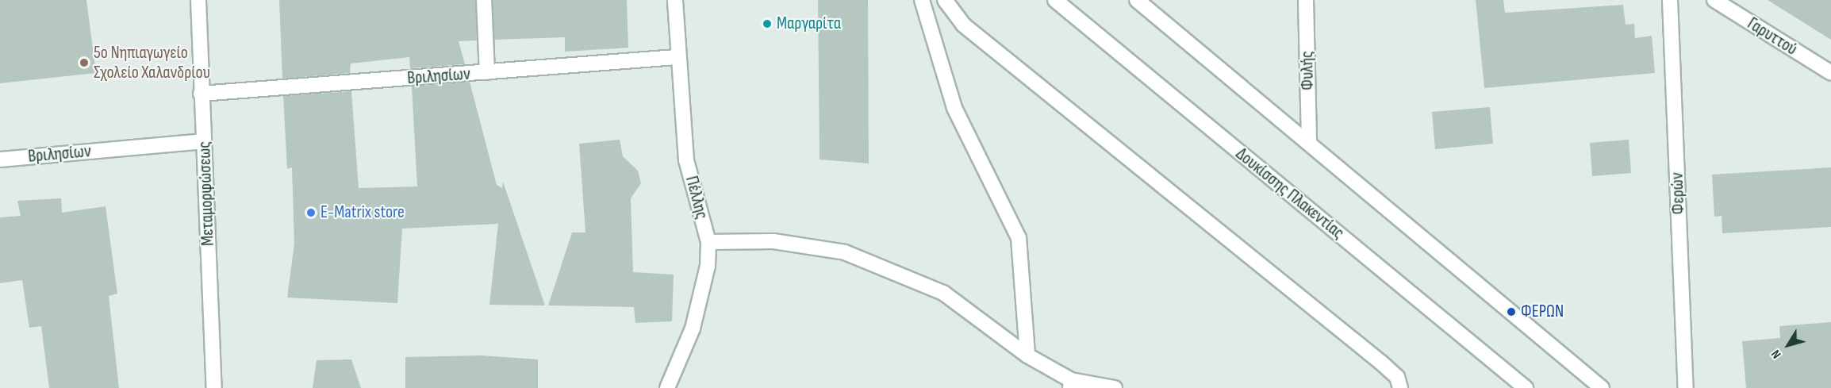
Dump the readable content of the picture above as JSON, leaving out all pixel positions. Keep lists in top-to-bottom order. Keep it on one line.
{"streets":{"street":["Γαρυττού","Φυλής","Βριλησίων","Μεταμορφώσεως","Δουκίσσης Πλακεντίας","Φερών","Πέλλης"]},"crossings":[["Βριλησίων","Μεταμορφώσεως"],["Βριλησίων","Πέλλης"]],"places":["Μαργαρίτα","5ο Νηπιαγωγείο Σχολείο Χαλανδρίου","E-Matrix store","ΦΕΡΩΝ"],"north":"bottom left"}
